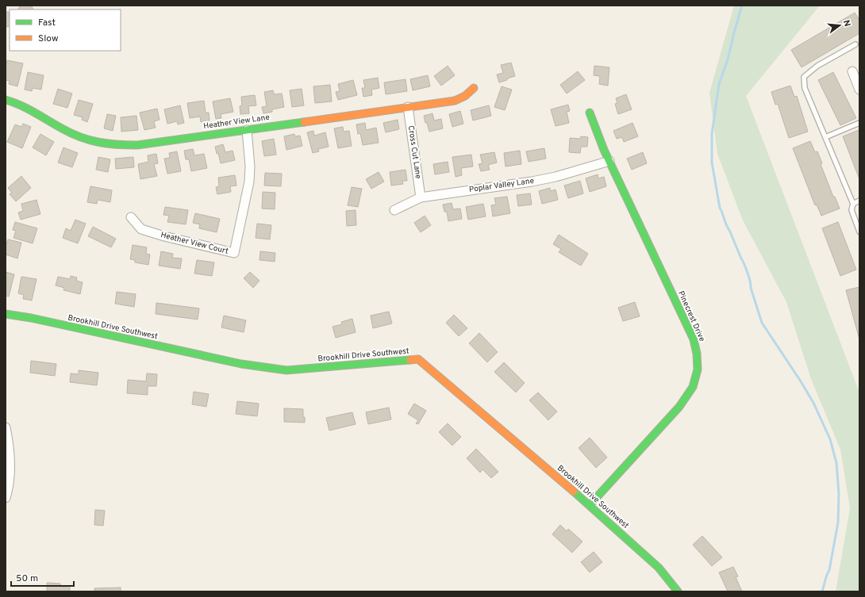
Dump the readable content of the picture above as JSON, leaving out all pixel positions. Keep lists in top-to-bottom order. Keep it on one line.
{"streets":{"street":["Heather View Lane","Cross Cut Lane","Poplar Valley Lane","Heather View Court","Pinecrest Drive","Brookhill Drive Southwest"]},"crossings":[["Heather View Lane","Cross Cut Lane"],["Heather View Lane","Heather View Court"],["Cross Cut Lane","Poplar Valley Lane"],["Poplar Valley Lane","Pinecrest Drive"],["Pinecrest Drive","Brookhill Drive Southwest"]],"legend":["Fast","Slow"],"scale_bar":"50 m","north":"right"}
